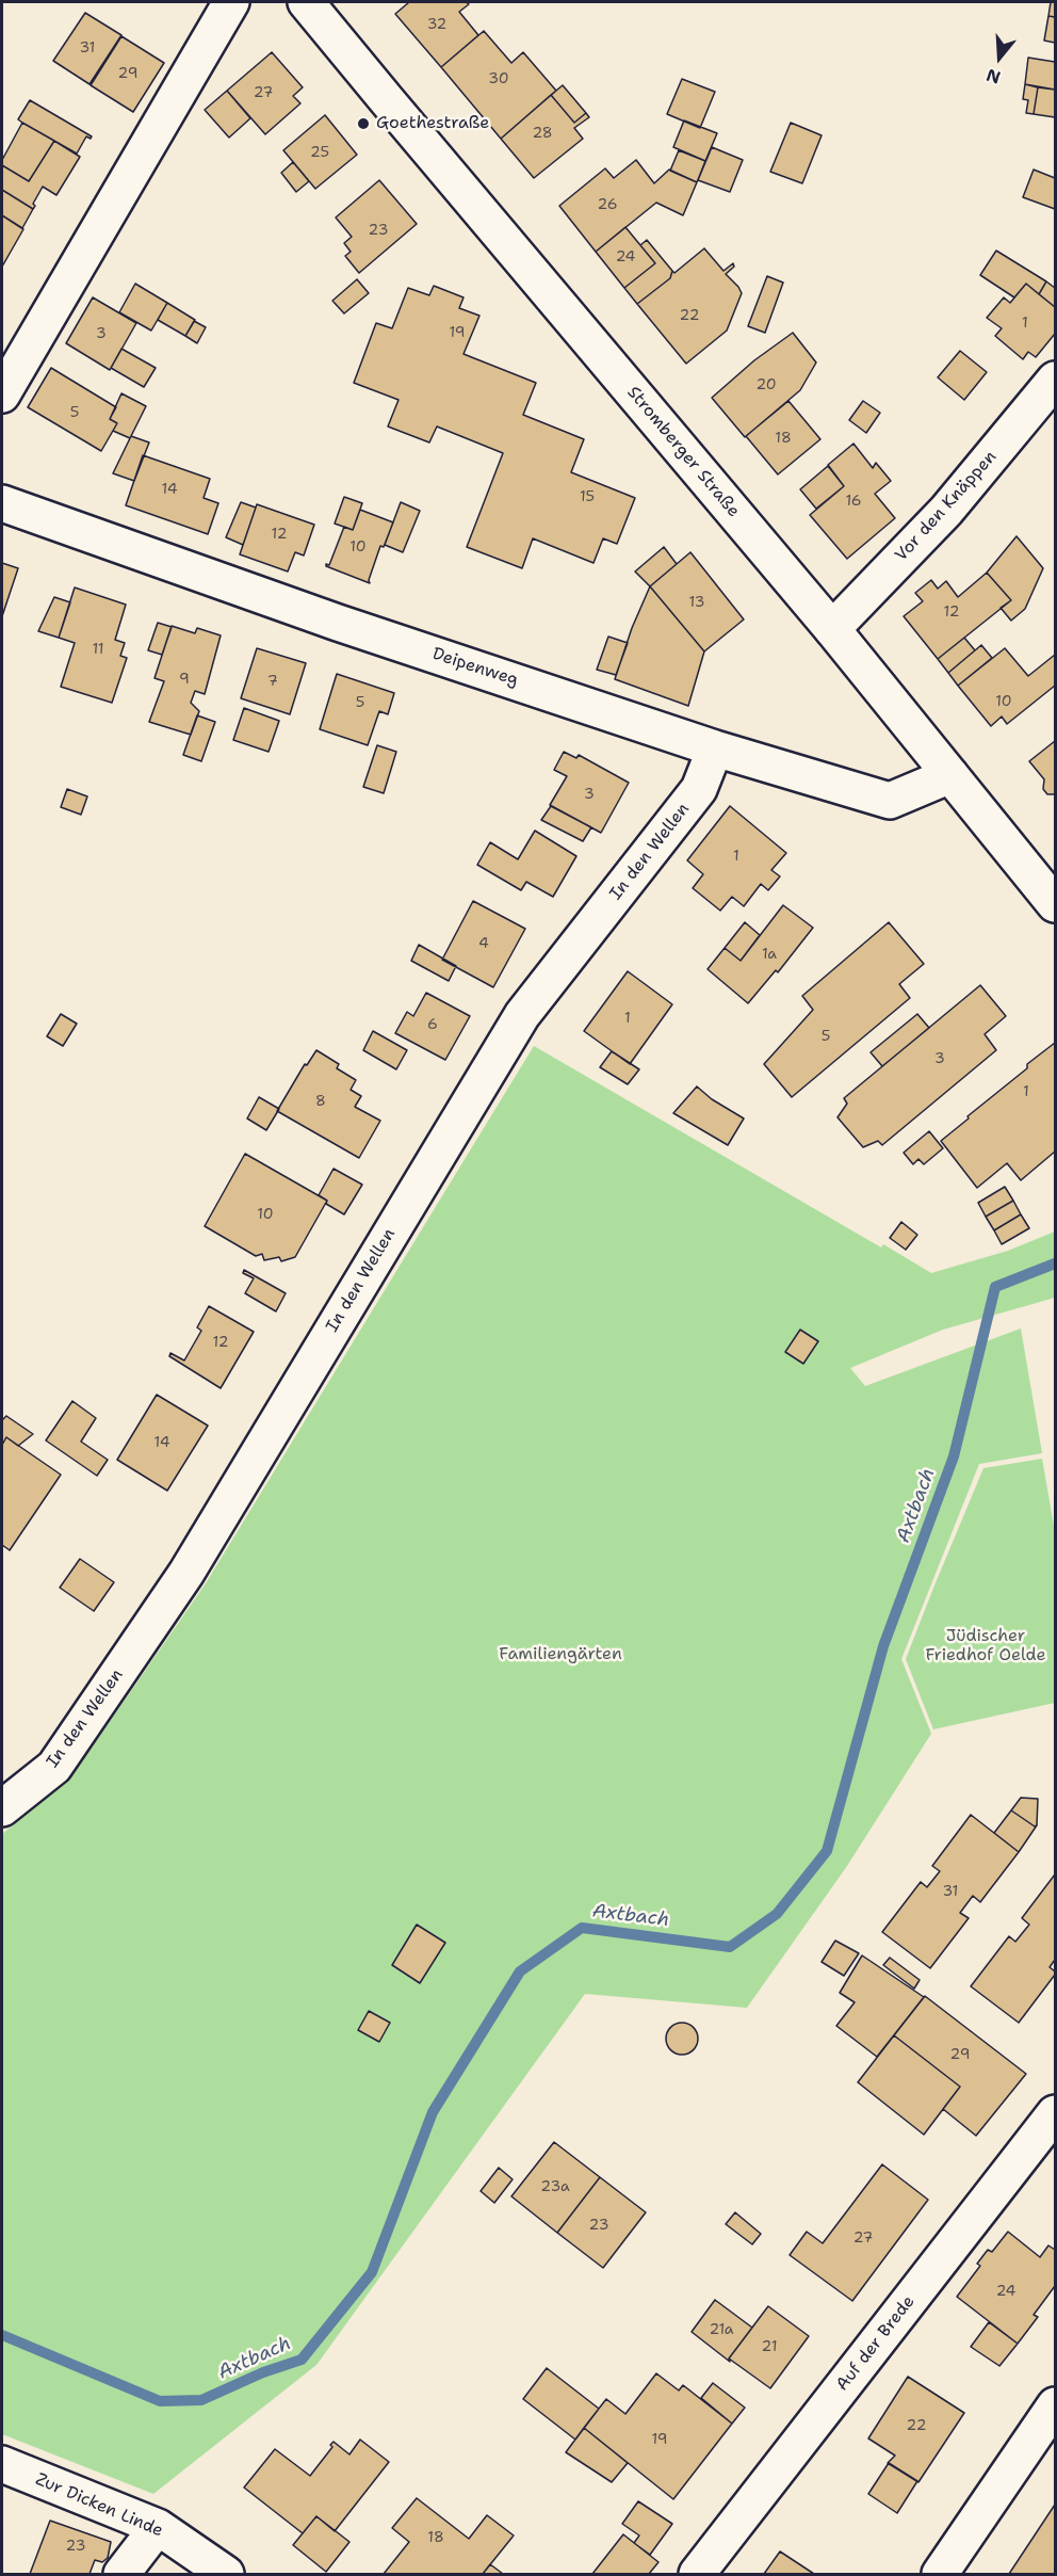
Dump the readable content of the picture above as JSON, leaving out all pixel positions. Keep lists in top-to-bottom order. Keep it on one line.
{"streets":{"street":["Stromberger Straße","Vor den Knäppen","Deipenweg","In den Wellen","Auf der Brede","Zur Dicken Linde"]},"crossings":[["Stromberger Straße","Vor den Knäppen"],["Stromberger Straße","Deipenweg"],["Deipenweg","In den Wellen"]],"water":["Axtbach"],"parks":["Jüdischer Friedhof Oelde","Familiengärten"],"places":["Goethestraße"],"house_numbers":["32","31","29","30","27","28","25","26","23","24","22","1","19","3","20","5","18","14","15","16","12","10","13","12","11","9","7","10","5","3","1","4","1a","1","6","5","3","1","8","10","12","14","31","29","23a","23","27","24","21a","21","22","19","18","23"],"north":"bottom"}
